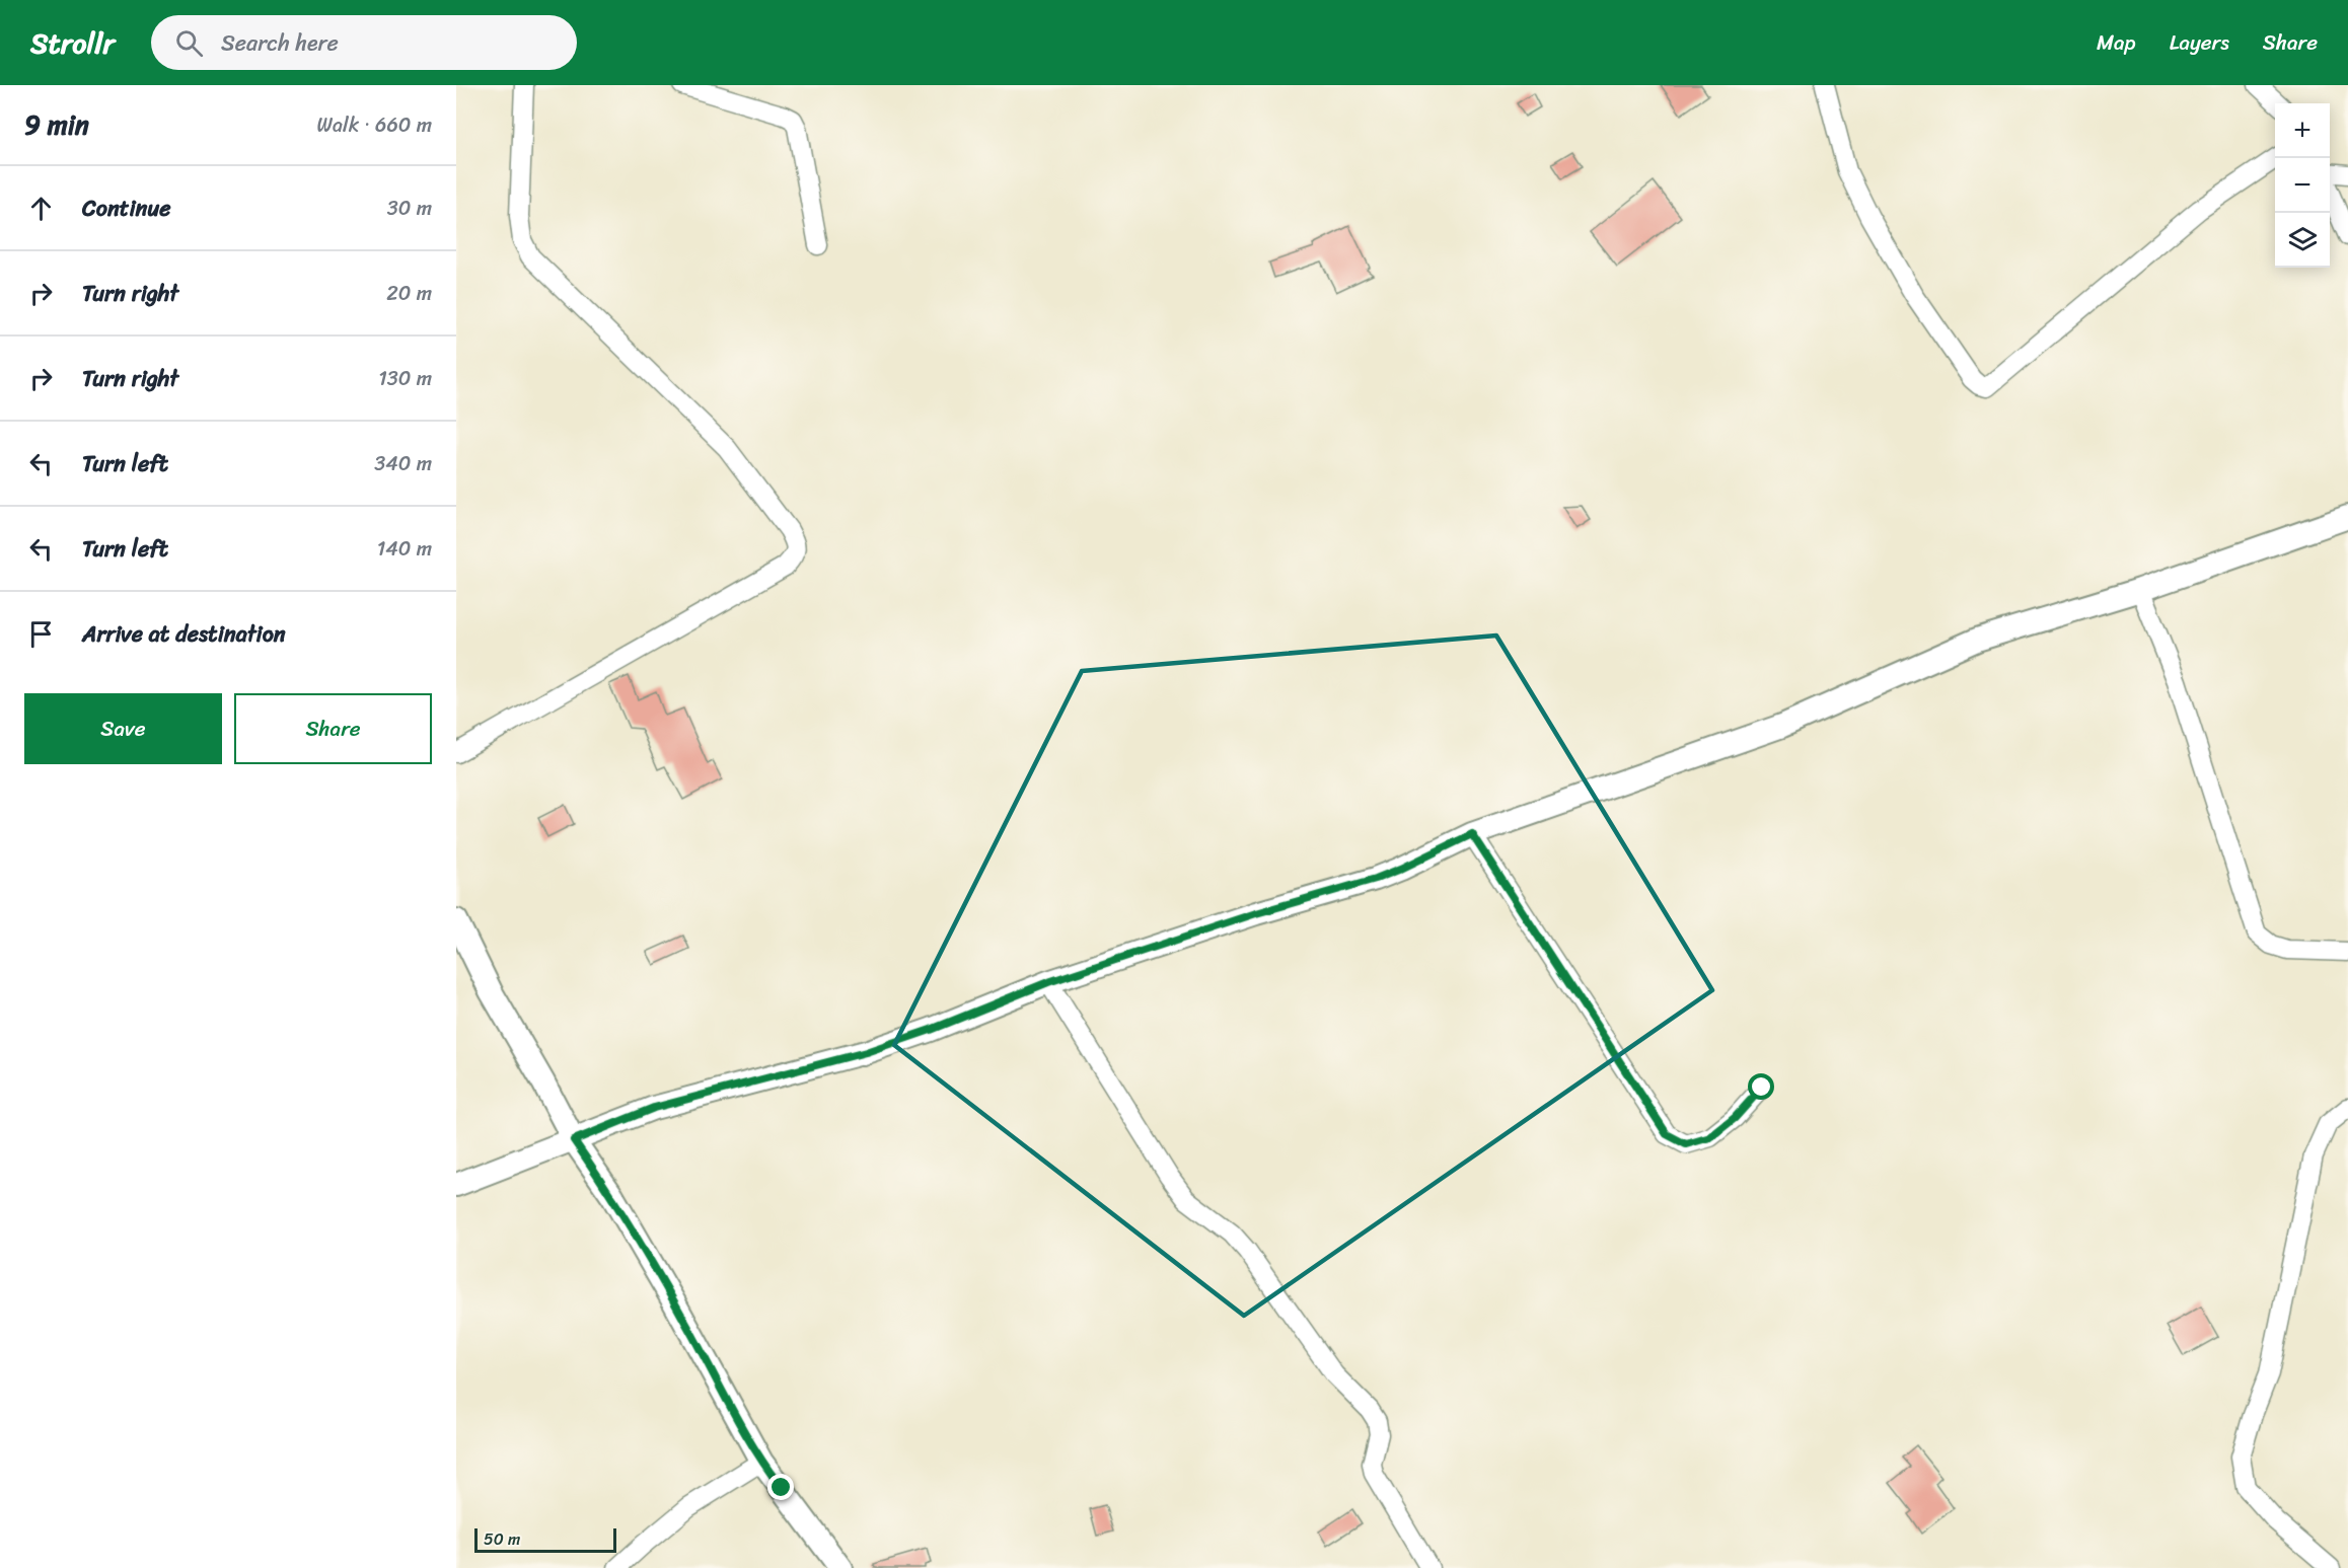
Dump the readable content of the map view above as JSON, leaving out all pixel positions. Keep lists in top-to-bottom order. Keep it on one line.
{"scale_bar":"50 m","page":{"header":"Strollr","search":"Search here","nav":["Map","Layers","Share"],"heading":["9 min","Walk · 660 m"],"map_buttons":["+","−"],"list":[["Continue","30 m"],["Turn right","20 m"],["Turn right","130 m"],["Turn left","340 m"],["Turn left","140 m"],"Arrive at destination"],"buttons":["Save","Share"],"scale":"50 m"}}
